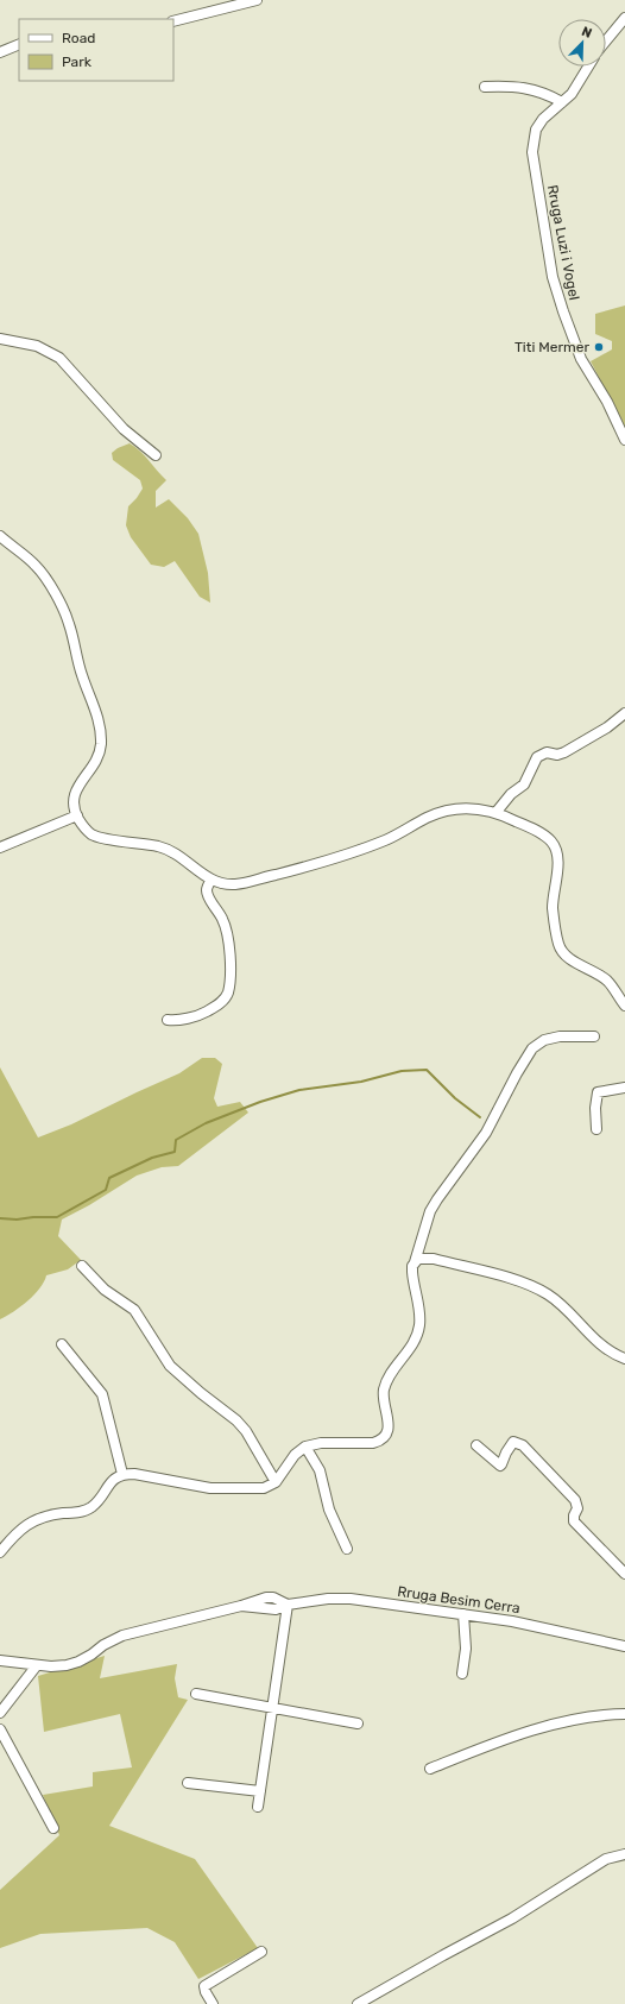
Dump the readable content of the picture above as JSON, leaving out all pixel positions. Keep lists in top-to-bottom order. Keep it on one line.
{"streets":{"street":["Rruga Luzi i Vogel","Rruga Besim Cerra"]},"places":["Titi Mermer"],"legend":["Road","Park"],"north":"top right"}
